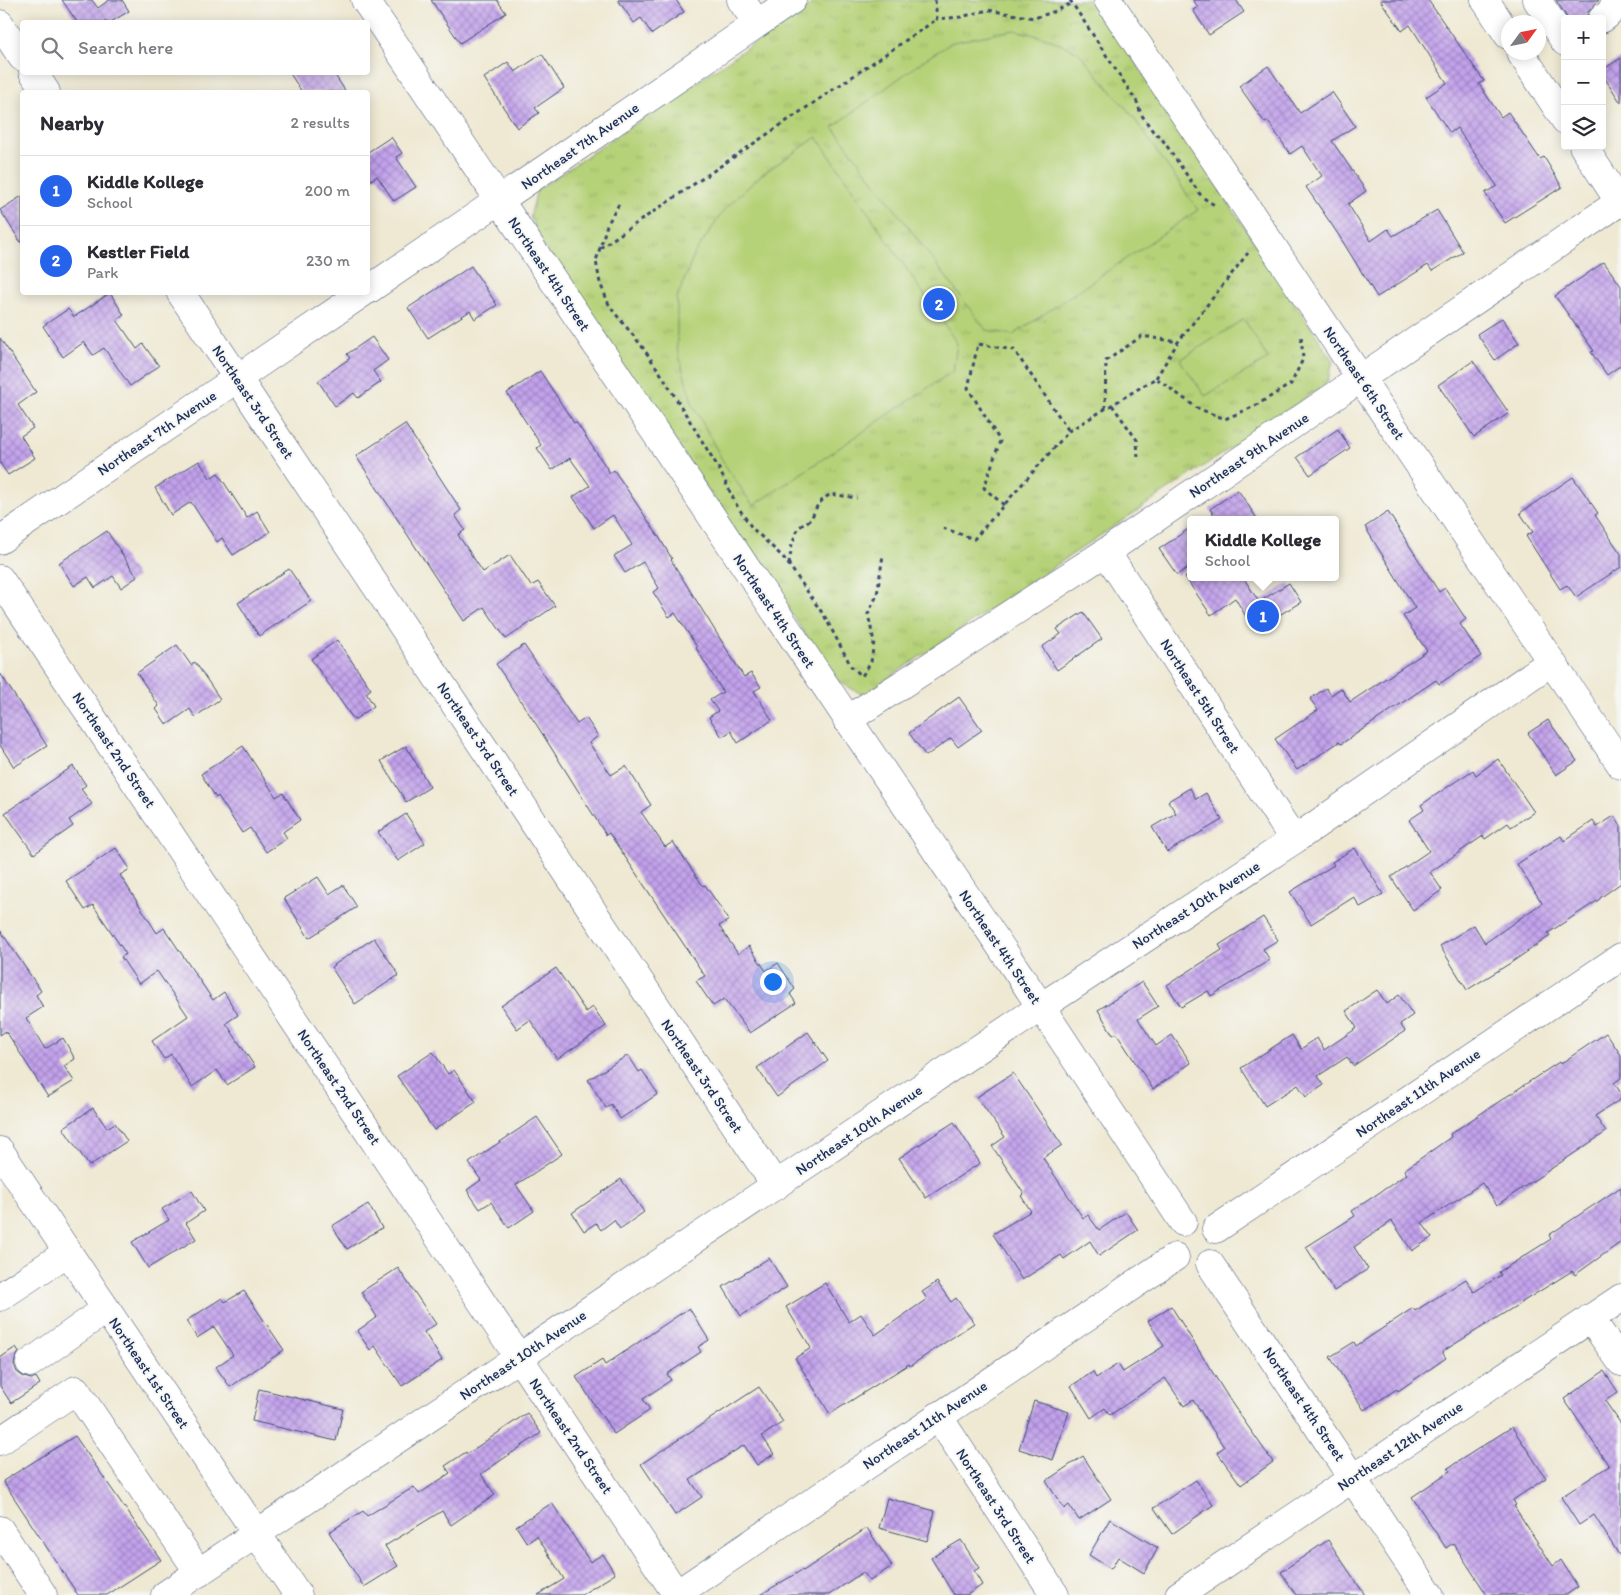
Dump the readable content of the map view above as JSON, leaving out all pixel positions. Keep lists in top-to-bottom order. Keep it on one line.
{"streets":{"street":["Northeast 7th Avenue","Northeast 4th Street","Northeast 6th Street","Northeast 3rd Street","Northeast 9th Avenue","Northeast 5th Street","Northeast 2nd Street","Northeast 10th Avenue","Northeast 11th Avenue","Northeast 1st Street","Northeast 12th Avenue"]},"crossings":[["Northeast 7th Avenue","Northeast 4th Street"],["Northeast 7th Avenue","Northeast 3rd Street"],["Northeast 4th Street","Northeast 9th Avenue"],["Northeast 4th Street","Northeast 10th Avenue"],["Northeast 4th Street","Northeast 11th Avenue"],["Northeast 4th Street","Northeast 12th Avenue"],["Northeast 6th Street","Northeast 9th Avenue"],["Northeast 6th Street","Northeast 10th Avenue"],["Northeast 3rd Street","Northeast 10th Avenue"],["Northeast 3rd Street","Northeast 11th Avenue"],["Northeast 9th Avenue","Northeast 5th Street"],["Northeast 5th Street","Northeast 10th Avenue"],["Northeast 2nd Street","Northeast 10th Avenue"],["Northeast 2nd Street","Northeast 11th Avenue"],["Northeast 10th Avenue","Northeast 1st Street"]],"north":"top right","page":{"map_buttons":["+","−"],"search":"Search here","heading":["Nearby","2 results"],"list":[{"mark":"1","name":"Kiddle Kollege","note":"School","value":"200 m"},{"mark":"2","name":"Kestler Field","note":"Park","value":"230 m"}],"pins":["2","1"],"popup":["Kiddle Kollege","School"]}}
